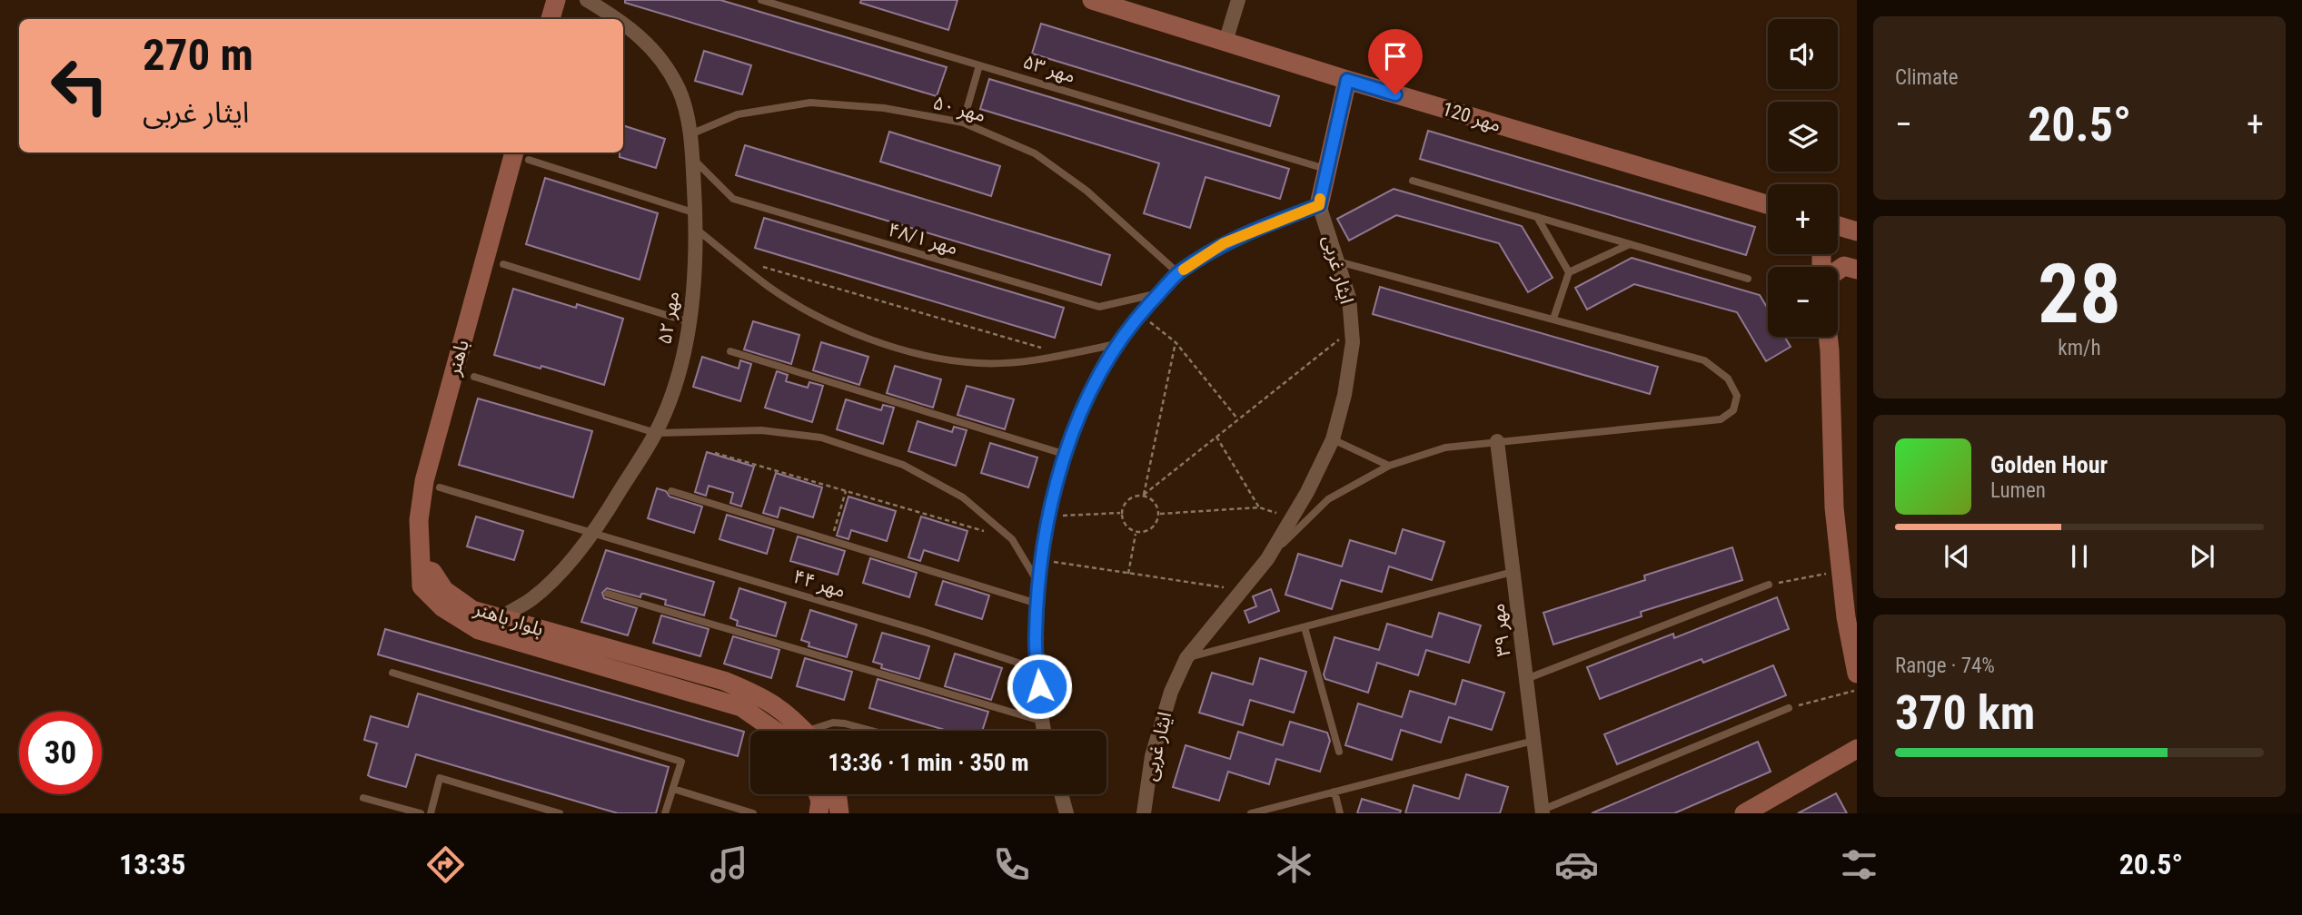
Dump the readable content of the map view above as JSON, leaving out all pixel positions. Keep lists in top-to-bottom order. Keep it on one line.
{"streets":{"street":["مهر 120","ایثار غربی","مهر ۵۲","باهنر","بلوار باهنر","مهر ۳۹"],"lane":["مهر ۵۳","مهر ۵۰","مهر ۴۸/۱","مهر ۴۴"]},"crossings":[["مهر ۵۰","مهر ۵۲"],["مهر ۴۸/۱","مهر ۵۲"],["ایثار غربی","مهر ۳۹"],["مهر ۵۲","مهر ۴۴"],["مهر ۵۲","بلوار باهنر"],["باهنر","بلوار باهنر"]],"page":{"tile":["Climate",["28","km/h"],["Range · 74%","370 km"]],"map_buttons":["+","−"],"turn":["270 m","ایثار غربی"],"heat":["−","20.5°","+"],"song":["Golden Hour","Lumen"],"limit":"30","trip":"13:36 · 1 min · 350 m","tabs":["13:35","20.5°"]}}
